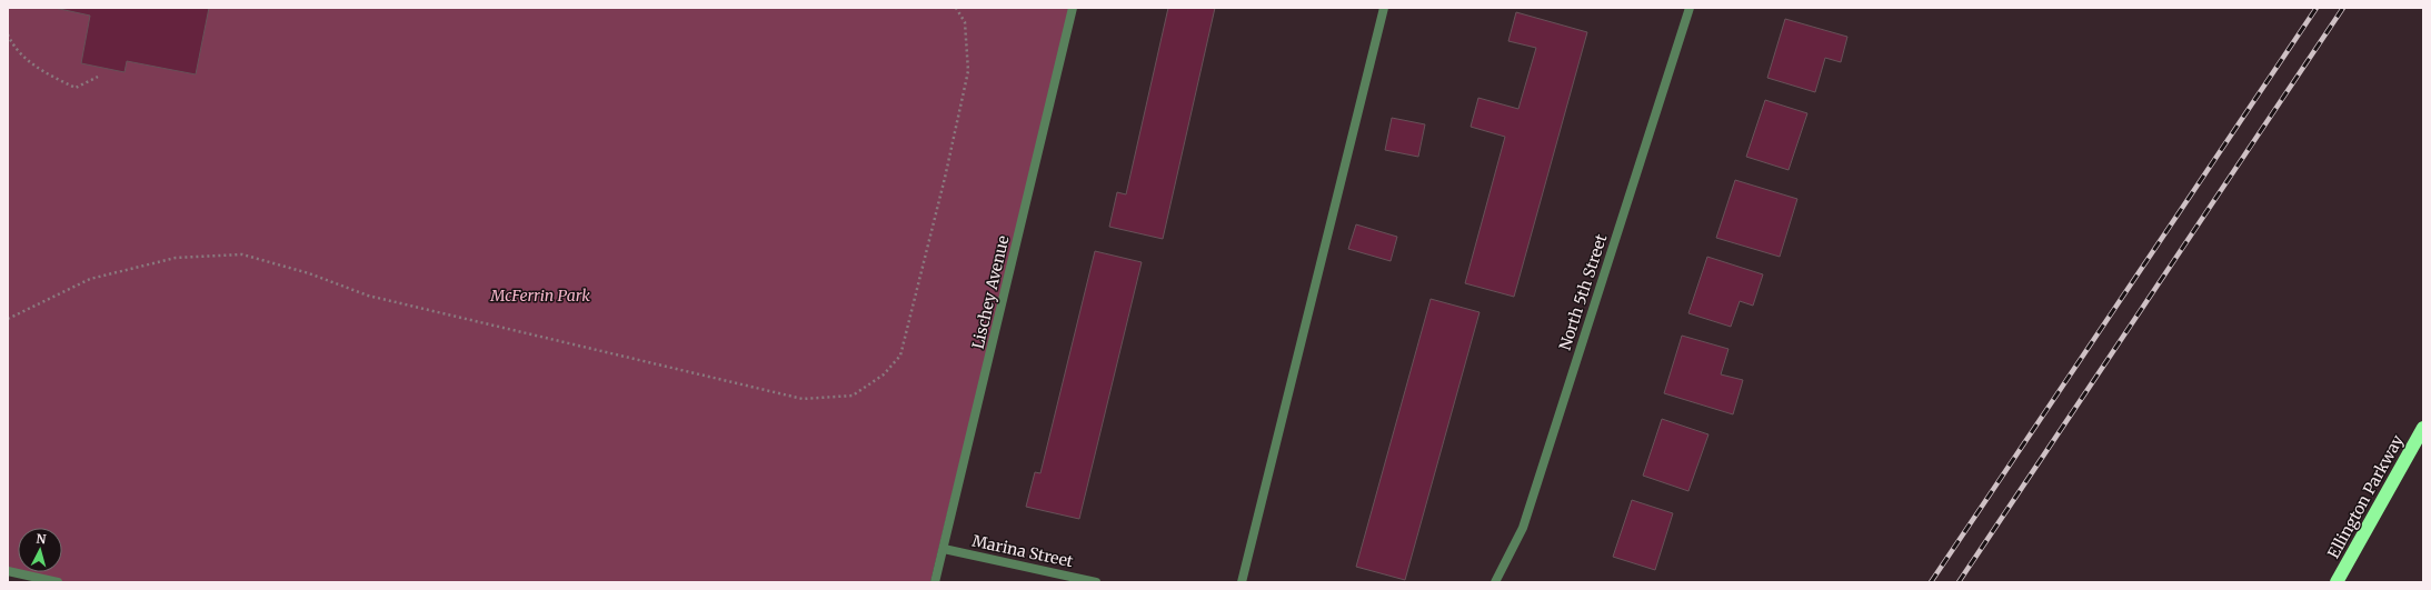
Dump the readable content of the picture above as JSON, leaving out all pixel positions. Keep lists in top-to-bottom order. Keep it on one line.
{"streets":{"highway":["Ellington Parkway"],"street":["Lischey Avenue","North 5th Street","Marina Street"]},"crossings":[["Lischey Avenue","Marina Street"]],"parks":["McFerrin Park"],"north":"top"}
